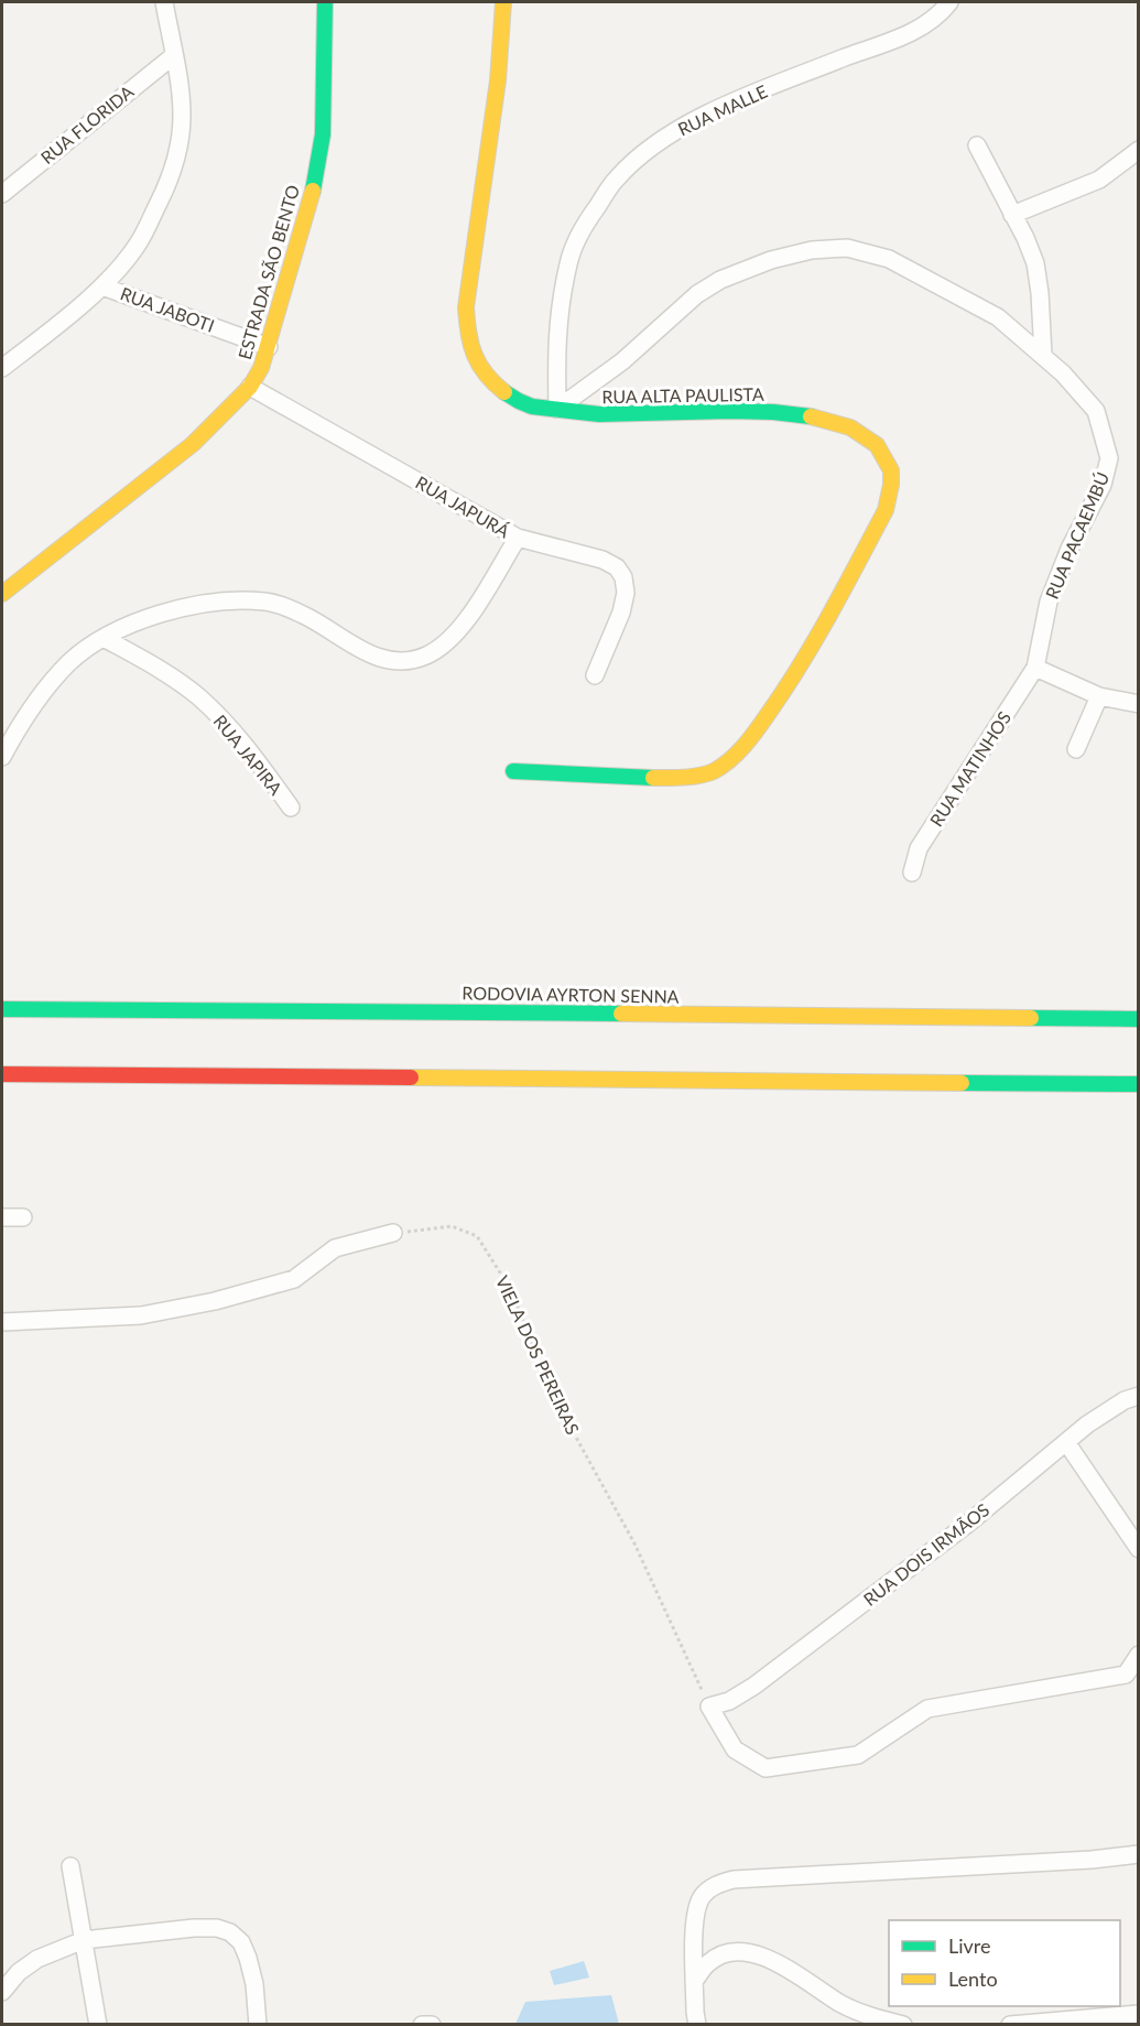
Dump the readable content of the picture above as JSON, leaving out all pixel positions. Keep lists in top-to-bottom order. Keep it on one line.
{"streets":{"main road":["ESTRADA SÃO BENTO","RUA ALTA PAULISTA","RODOVIA AYRTON SENNA"],"street":["RUA MALLE","RUA FLORIDA","RUA JABOTI","RUA JAPURÁ","RUA PACAEMBÚ","RUA JAPIRA","RUA MATINHOS","RUA DOIS IRMÃOS"],"path":["VIELA DOS PEREIRAS"]},"crossings":[["RUA MALLE","RUA ALTA PAULISTA"],["RUA MALLE","RUA PACAEMBÚ"],["ESTRADA SÃO BENTO","RUA JABOTI"],["ESTRADA SÃO BENTO","RUA JAPURÁ"],["RUA ALTA PAULISTA","RUA PACAEMBÚ"],["RUA PACAEMBÚ","RUA MATINHOS"],["VIELA DOS PEREIRAS","RUA DOIS IRMÃOS"]],"legend":["Livre","Lento"]}
